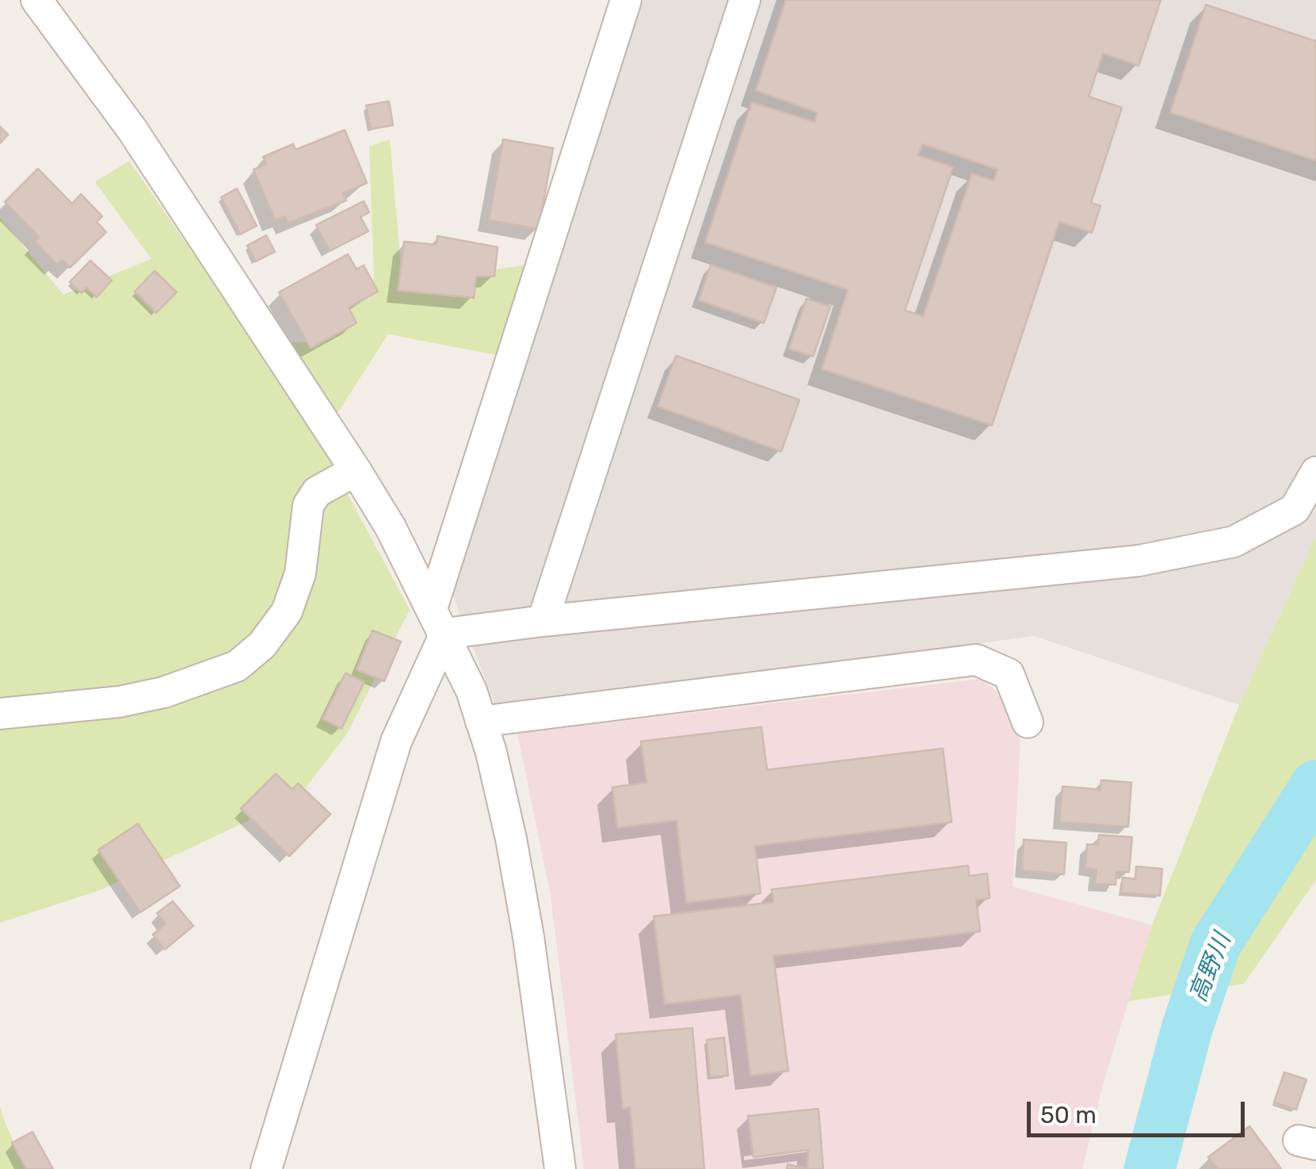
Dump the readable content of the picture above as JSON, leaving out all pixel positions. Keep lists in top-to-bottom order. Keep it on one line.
{"water":["高野川"],"scale_bar":"50 m"}
